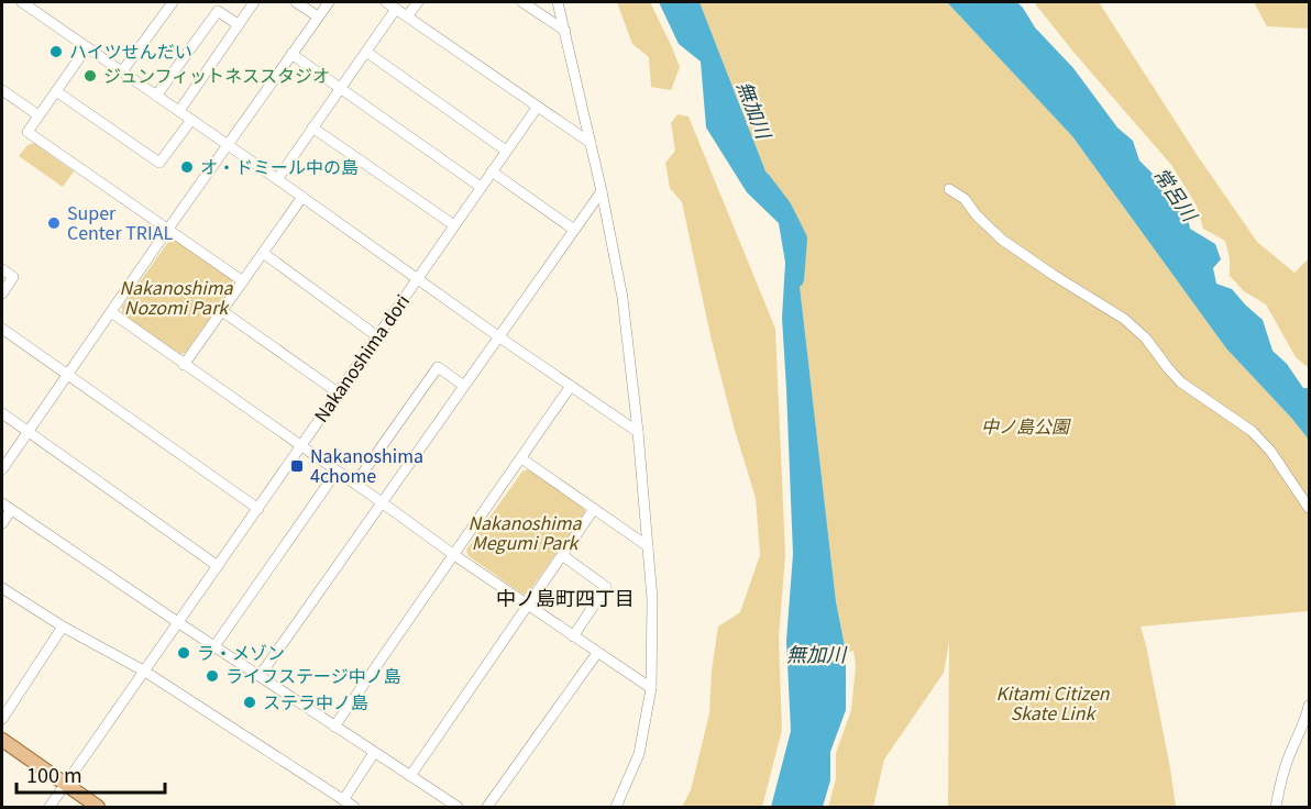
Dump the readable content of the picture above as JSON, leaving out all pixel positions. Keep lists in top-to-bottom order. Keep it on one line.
{"streets":{"street":["Nakanoshima dori"]},"districts":["中ノ島町四丁目"],"water":["無加川","常呂川"],"parks":["Nakanoshima Nozomi Park","中ノ島公園","Nakanoshima Megumi Park","Kitami Citizen Skate Link"],"places":{"other":["ハイツせんだい","ジュンフィットネススタジオ","オ・ドミール中の島","Super Center TRIAL","ラ・メゾン","ライフステージ中ノ島","ステラ中ノ島"],"transit":["Nakanoshima 4chome"]},"scale_bar":"100 m"}
